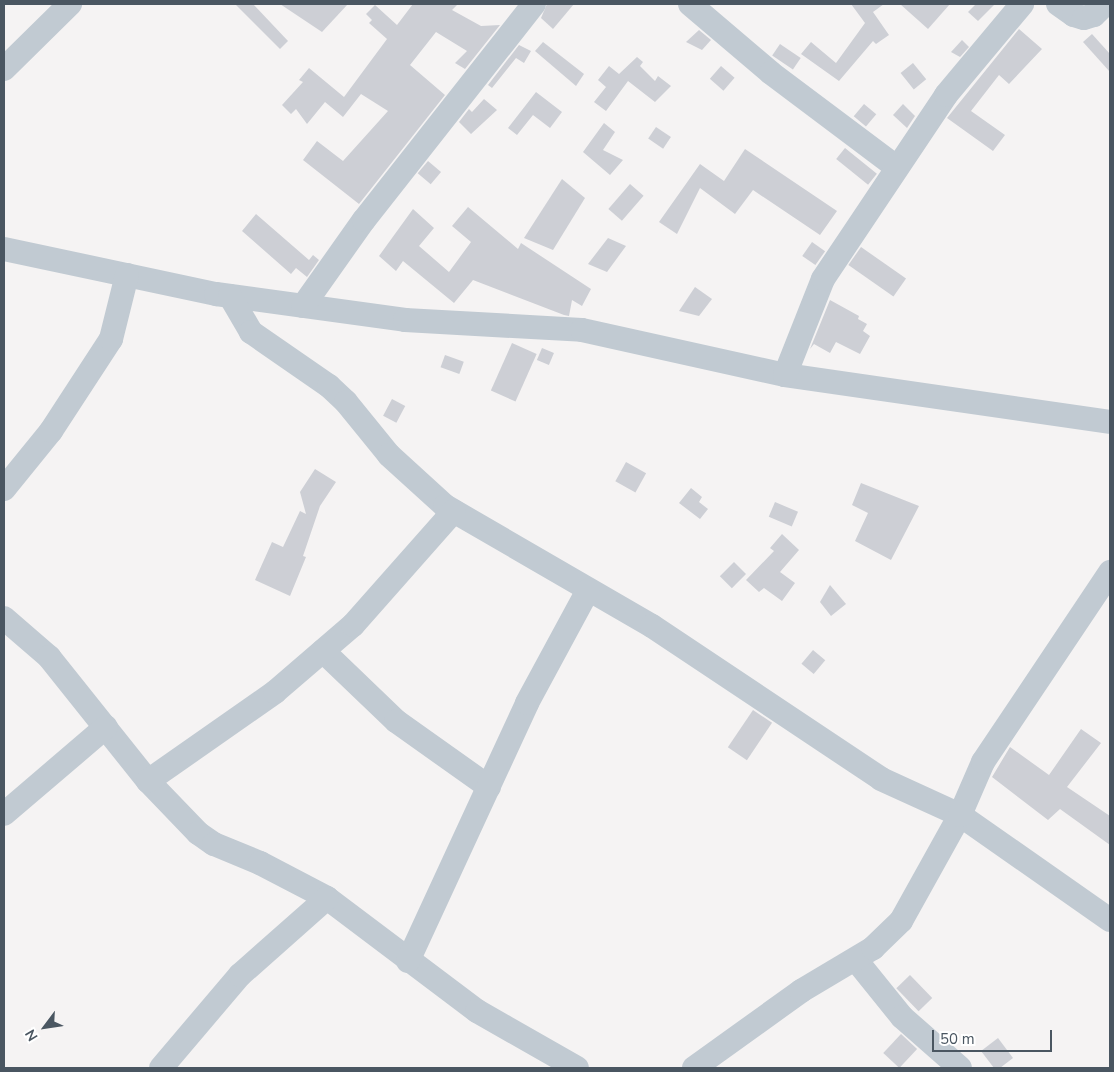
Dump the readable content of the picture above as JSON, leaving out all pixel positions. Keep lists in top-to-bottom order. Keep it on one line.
{"scale_bar":"50 m","north":"bottom left"}
